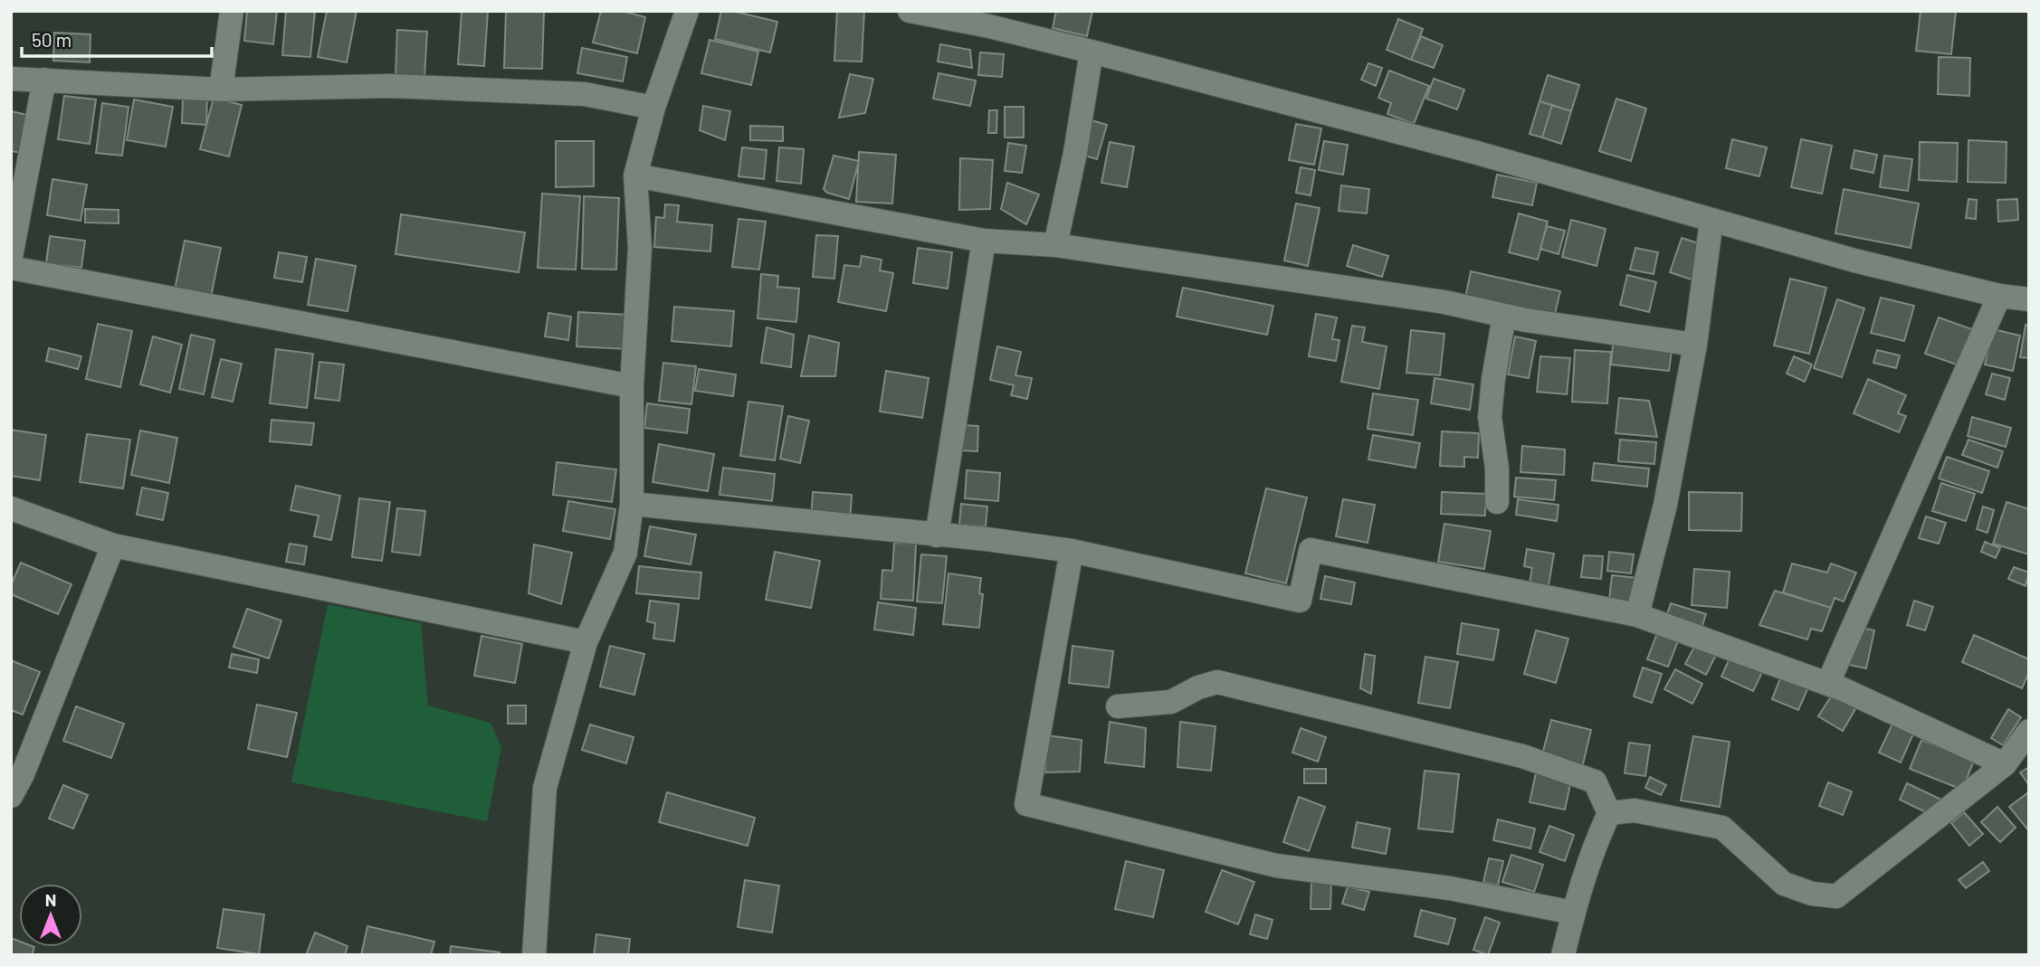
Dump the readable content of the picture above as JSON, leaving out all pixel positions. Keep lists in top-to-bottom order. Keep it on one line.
{"scale_bar":"50 m","north":"top"}
